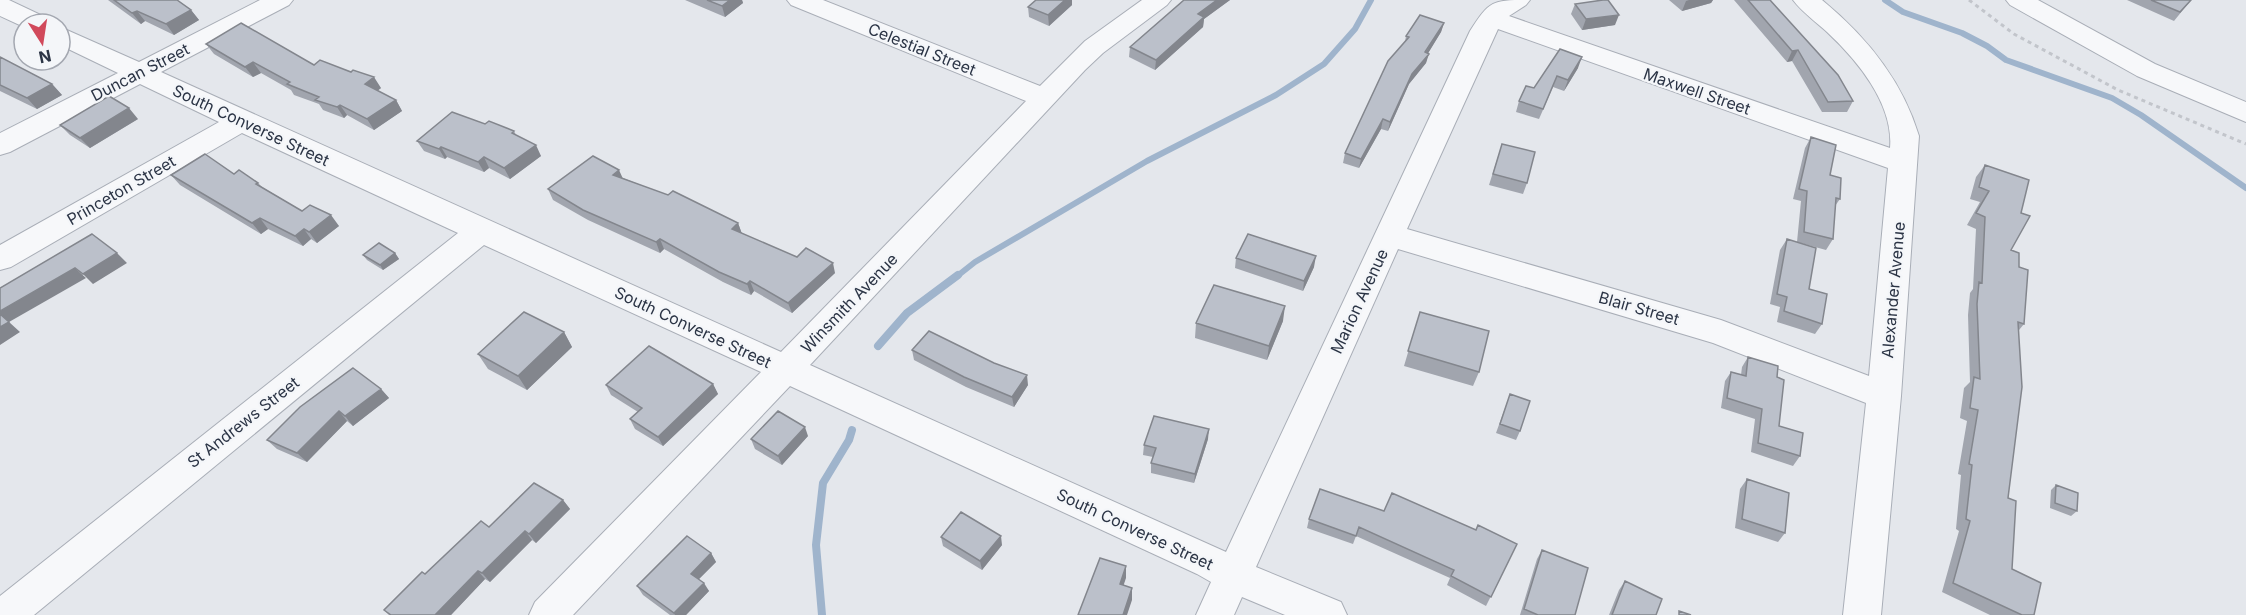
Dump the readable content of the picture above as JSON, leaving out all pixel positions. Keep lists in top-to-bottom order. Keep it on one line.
{"streets":{"street":["Celestial Street","Duncan Street","Maxwell Street","South Converse Street","Princeton Street","Alexander Avenue","Marion Avenue","Winsmith Avenue","Blair Street","St Andrews Street"]},"crossings":[["Celestial Street","Winsmith Avenue"],["Duncan Street","South Converse Street"],["Maxwell Street","Alexander Avenue"],["Maxwell Street","Marion Avenue"],["South Converse Street","Princeton Street"],["South Converse Street","Marion Avenue"],["South Converse Street","Winsmith Avenue"],["South Converse Street","St Andrews Street"],["Alexander Avenue","Blair Street"],["Marion Avenue","Blair Street"]],"north":"bottom"}
